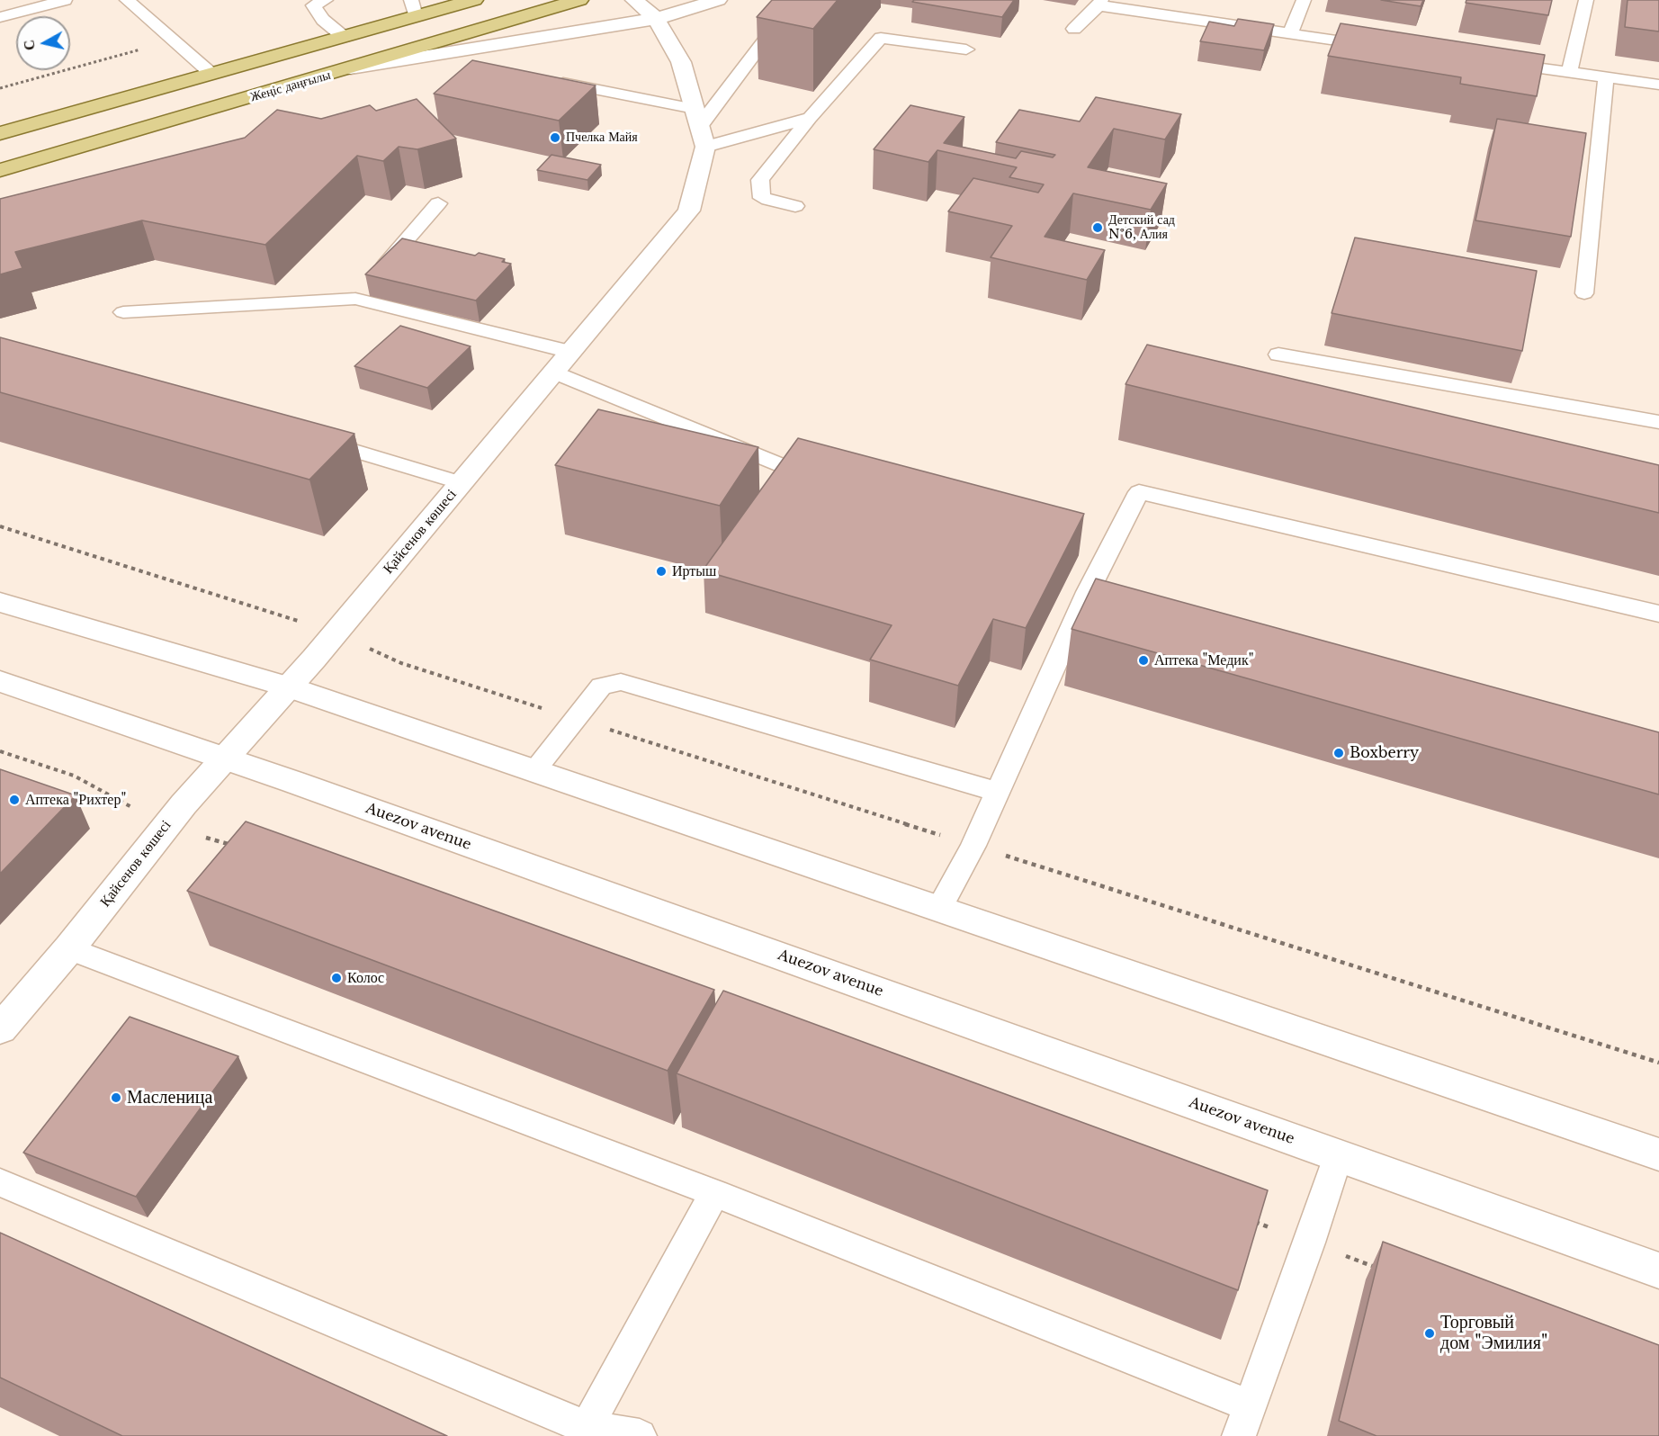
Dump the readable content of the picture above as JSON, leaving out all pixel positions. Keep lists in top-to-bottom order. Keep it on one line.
{"streets":{"main road":["Жеңіс даңғылы","Қайсенов көшесі","Auezov avenue"]},"crossings":[["Қайсенов көшесі","Auezov avenue"]],"places":["Пчелка Майя","Детский сад №6, Алия","Иртыш","Аптека \"Медик\"","Boxberry","Аптека \"Рихтер\"","Колос","Масленица","Торговый дом \"Эмилия\""],"north":"left"}
